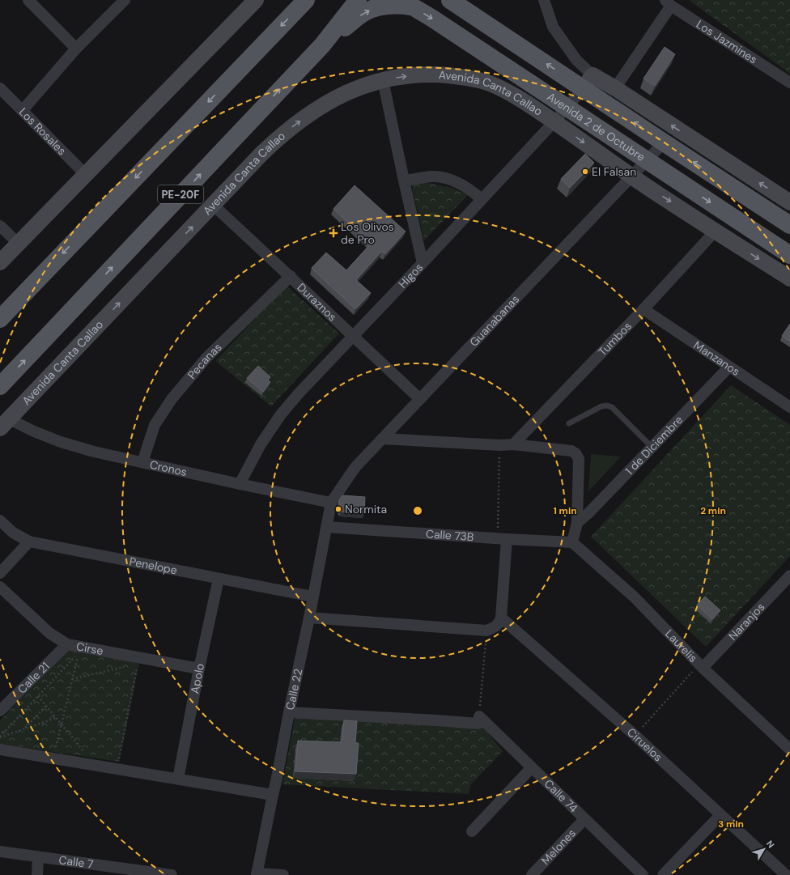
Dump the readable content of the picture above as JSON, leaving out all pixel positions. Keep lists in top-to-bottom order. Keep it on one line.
{"streets":{"main road":["Avenida 2 de Octubre","PE-20F"],"street":["Los Jazmines","Avenida Canta Callao","Los Rosales","Higos","Duraznos","Guanabanas","Tumbos","Manzanos","Pecanas","1 de Diciembre","Cronos","Calle 73B","Penelope","Naranjos","Laurelis","Cirse","Calle 21","Apolo","Calle 22","Ciruelos","Calle 74","Melones","Calle 7"]},"crossings":[["Avenida Canta Callao","Avenida 2 de Octubre"],["Avenida Canta Callao","Higos"],["Avenida Canta Callao","Duraznos"],["Avenida Canta Callao","Cronos"],["Avenida 2 de Octubre","Higos"],["Avenida 2 de Octubre","Guanabanas"],["Avenida 2 de Octubre","Tumbos"],["Higos","Duraznos"],["Higos","Cronos"],["Duraznos","Guanabanas"],["Duraznos","Pecanas"],["Guanabanas","Cronos"],["Guanabanas","Calle 22"],["Tumbos","Manzanos"],["Manzanos","1 de Diciembre"],["Pecanas","Cronos"],["Cronos","Calle 22"],["Calle 73B","Laurelis"],["Calle 73B","Calle 22"],["Penelope","Apolo"],["Penelope","Calle 22"],["Naranjos","Laurelis"],["Cirse","Calle 21"],["Cirse","Apolo"],["Calle 74","Melones"]],"places":{"other":["El Falsan","Normita"],"health":["Los Olivos de Pro"]},"north":"top right","rings":["1 min","2 min","3 min"]}
